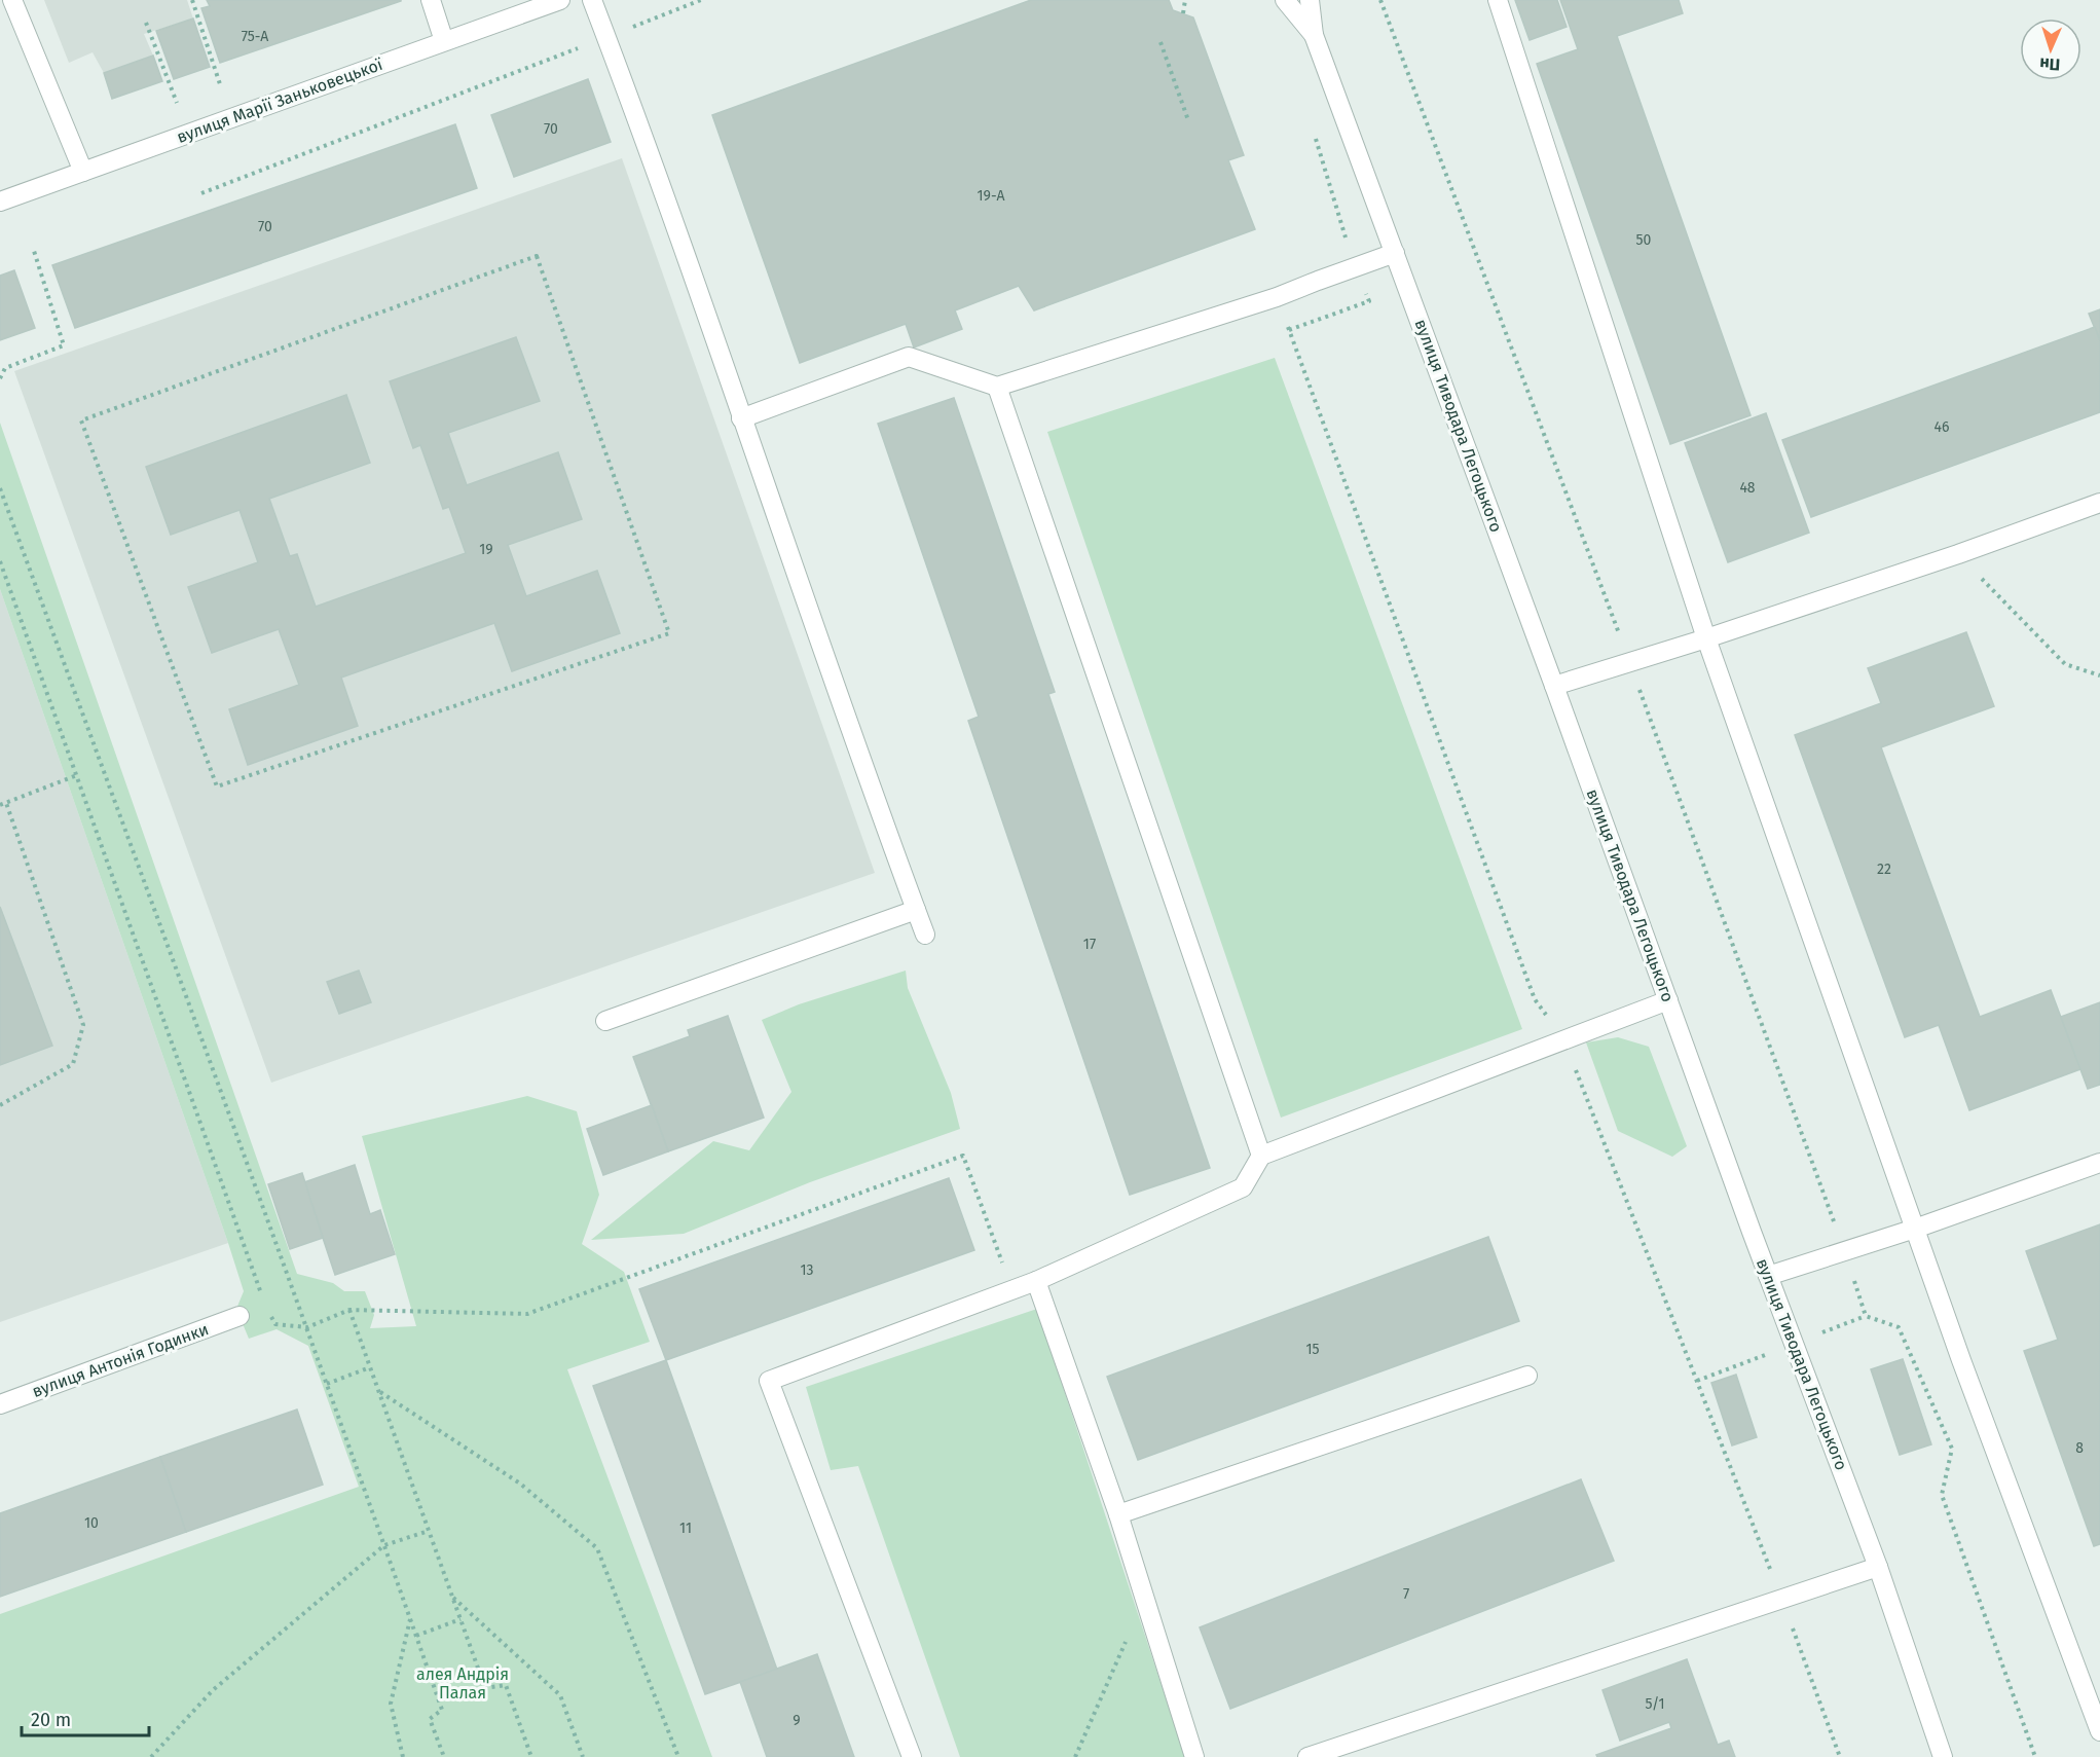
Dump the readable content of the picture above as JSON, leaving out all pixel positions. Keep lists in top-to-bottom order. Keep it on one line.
{"streets":{"street":["вулиця Марії Заньковецької","вулиця Тиводара Легоцького","вулиця Антонія Годинки"]},"parks":["алея Андрія Палая"],"house_numbers":["75-А","70","19-А","70","50","46","48","19","22","17","13","15","8","10","11","7","5/1","9"],"scale_bar":"20 m","north":"bottom"}
